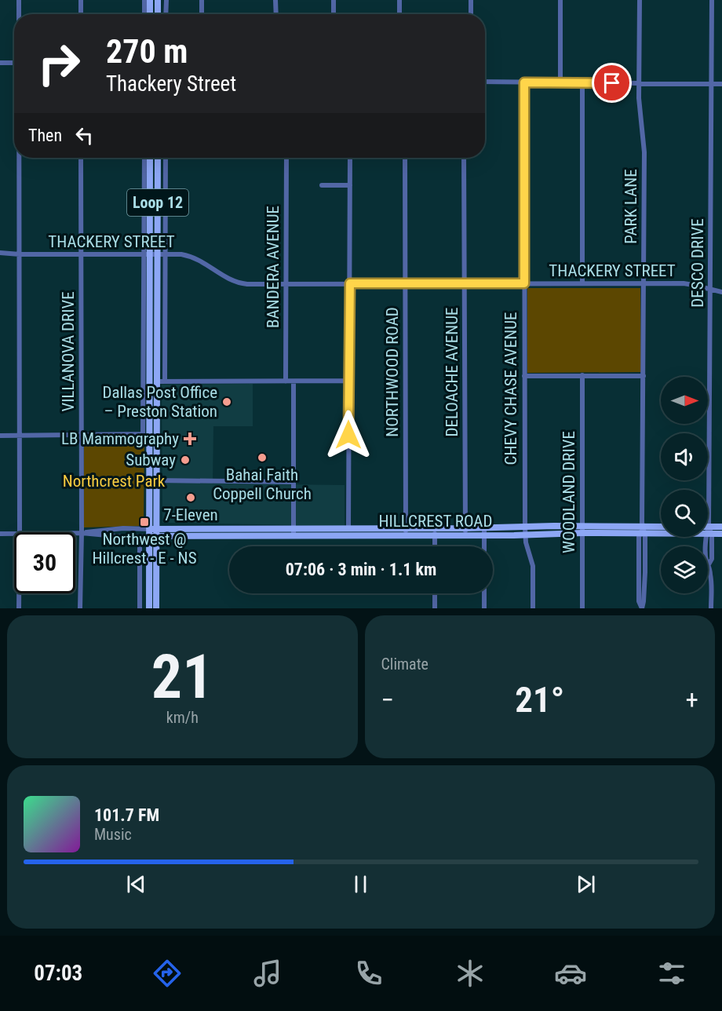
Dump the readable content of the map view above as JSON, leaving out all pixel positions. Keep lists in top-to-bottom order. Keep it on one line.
{"streets":{"main road":["Loop 12","HILLCREST ROAD"],"street":["PARK LANE","THACKERY STREET","DESCO DRIVE","BANDERA AVENUE","VILLANOVA DRIVE","NORTHWOOD ROAD","DELOACHE AVENUE","CHEVY CHASE AVENUE","WOODLAND DRIVE"]},"crossings":[["Loop 12","THACKERY STREET"],["Loop 12","HILLCREST ROAD"],["PARK LANE","THACKERY STREET"],["PARK LANE","HILLCREST ROAD"],["THACKERY STREET","DESCO DRIVE"],["THACKERY STREET","BANDERA AVENUE"],["THACKERY STREET","VILLANOVA DRIVE"],["THACKERY STREET","NORTHWOOD ROAD"],["THACKERY STREET","DELOACHE AVENUE"],["THACKERY STREET","CHEVY CHASE AVENUE"],["DESCO DRIVE","HILLCREST ROAD"],["NORTHWOOD ROAD","HILLCREST ROAD"],["DELOACHE AVENUE","HILLCREST ROAD"],["CHEVY CHASE AVENUE","HILLCREST ROAD"],["WOODLAND DRIVE","HILLCREST ROAD"]],"parks":["Northcrest Park"],"places":{"other":["Dallas Post Office – Preston Station","Bahai Faith Coppell Church","Subway","7-Eleven"],"health":["LB Mammography"],"transit":["Northwest @ Hillcrest - E - NS"]},"north":"right","page":{"turn":["270 m","Thackery Street"],"then":"Then","limit":"30","trip":"07:06 · 3 min · 1.1 km","tile":[["21","km/h"],"Climate"],"heat":["−","21°","+"],"song":["101.7 FM","Music"],"tabs":"07:03"}}
